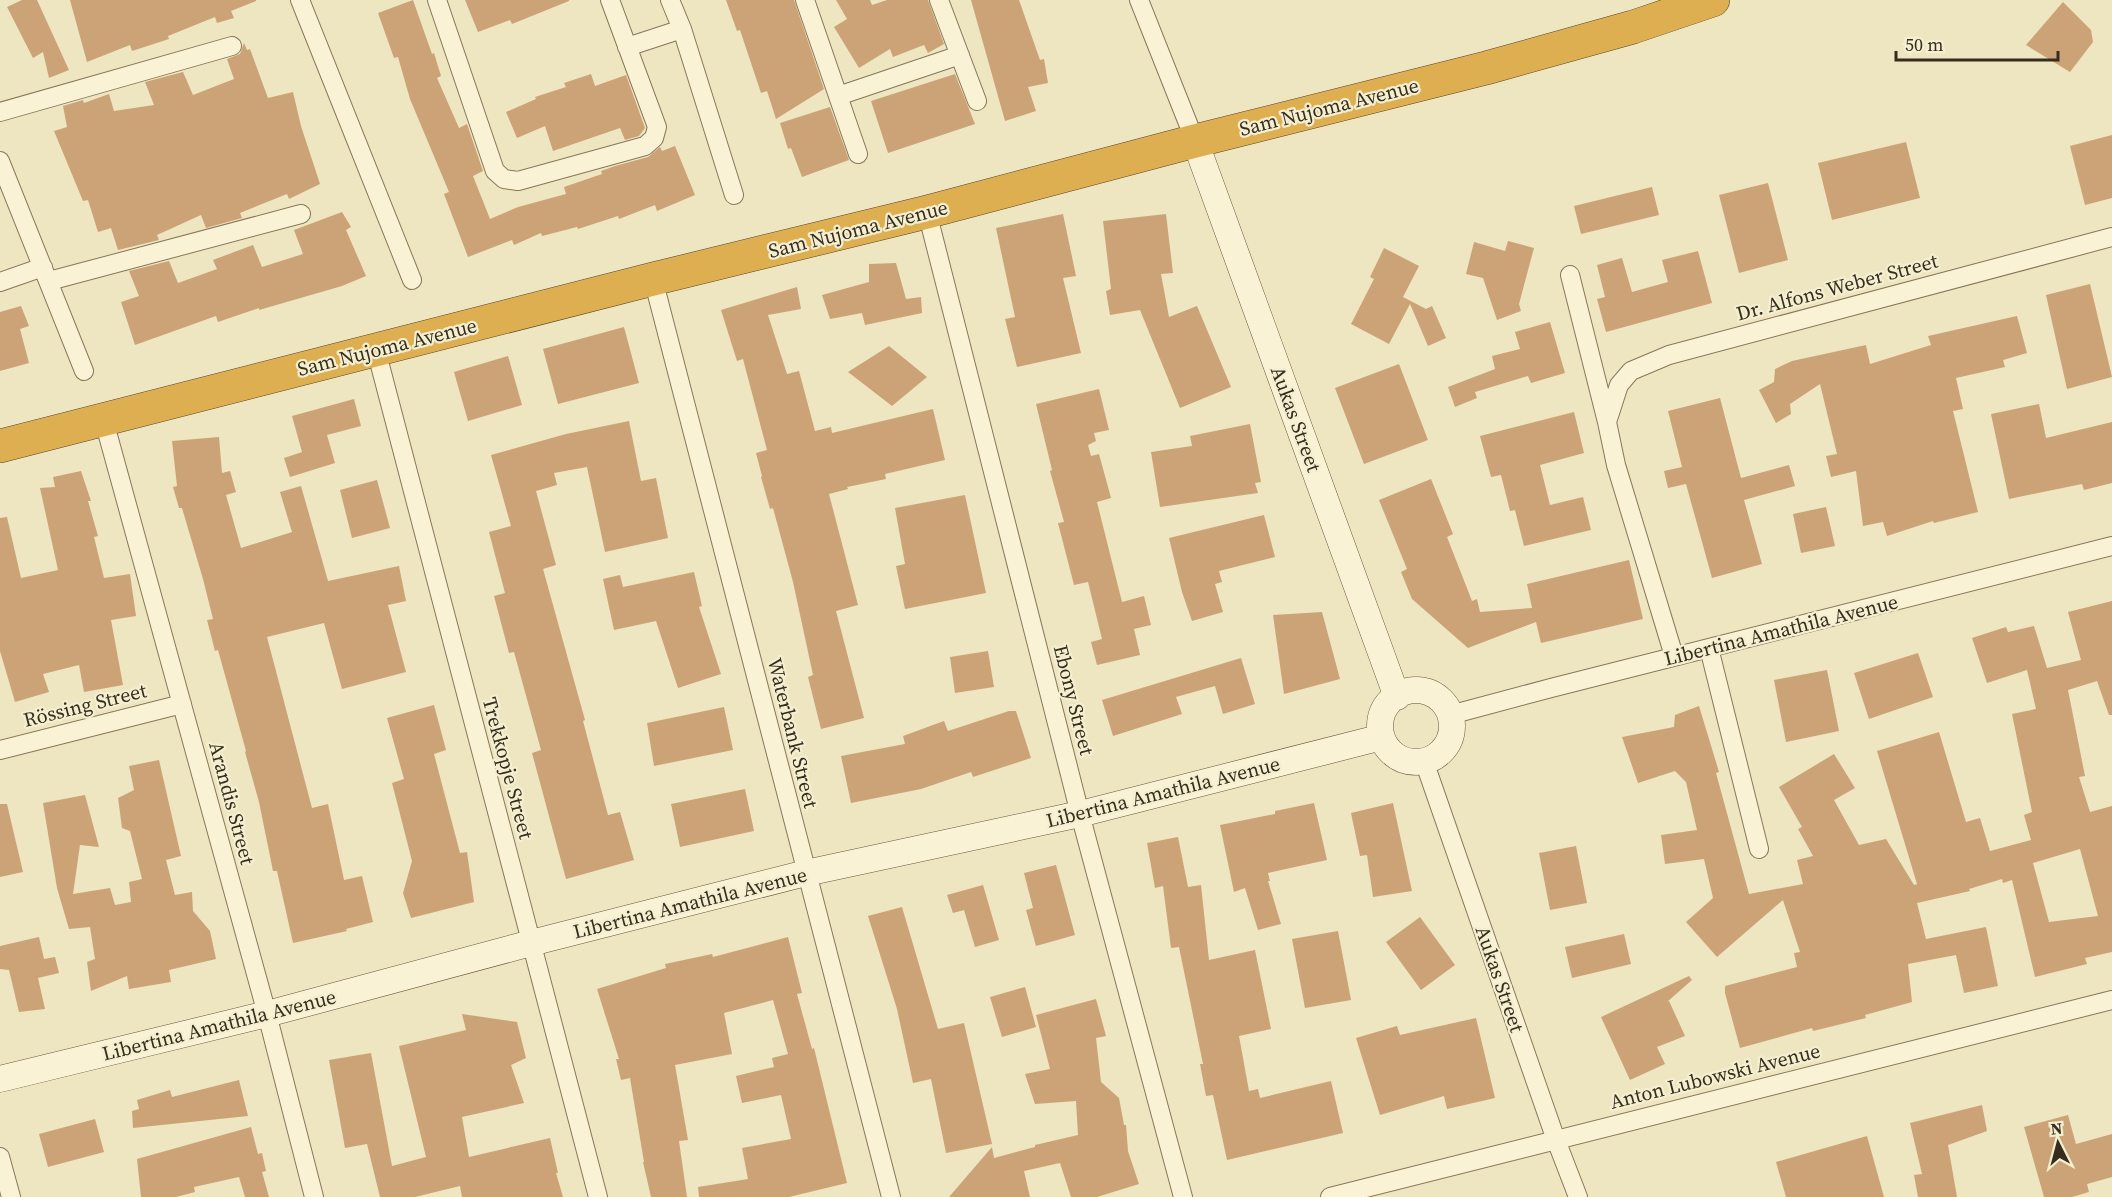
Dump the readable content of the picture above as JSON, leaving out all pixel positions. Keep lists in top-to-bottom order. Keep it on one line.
{"streets":{"highway":["Sam Nujoma Avenue"],"street":["Dr. Alfons Weber Street","Aukas Street","Libertina Amathila Avenue","Ebony Street","Rössing Street","Waterbank Street","Trekkopje Street","Arandis Street","Anton Lubowski Avenue"]},"crossings":[["Sam Nujoma Avenue","Aukas Street"],["Sam Nujoma Avenue","Ebony Street"],["Sam Nujoma Avenue","Waterbank Street"],["Sam Nujoma Avenue","Trekkopje Street"],["Sam Nujoma Avenue","Arandis Street"],["Aukas Street","Libertina Amathila Avenue"],["Aukas Street","Anton Lubowski Avenue"],["Libertina Amathila Avenue","Ebony Street"],["Libertina Amathila Avenue","Waterbank Street"],["Libertina Amathila Avenue","Trekkopje Street"],["Libertina Amathila Avenue","Arandis Street"],["Rössing Street","Arandis Street"]],"scale_bar":"50 m","north":"top"}
